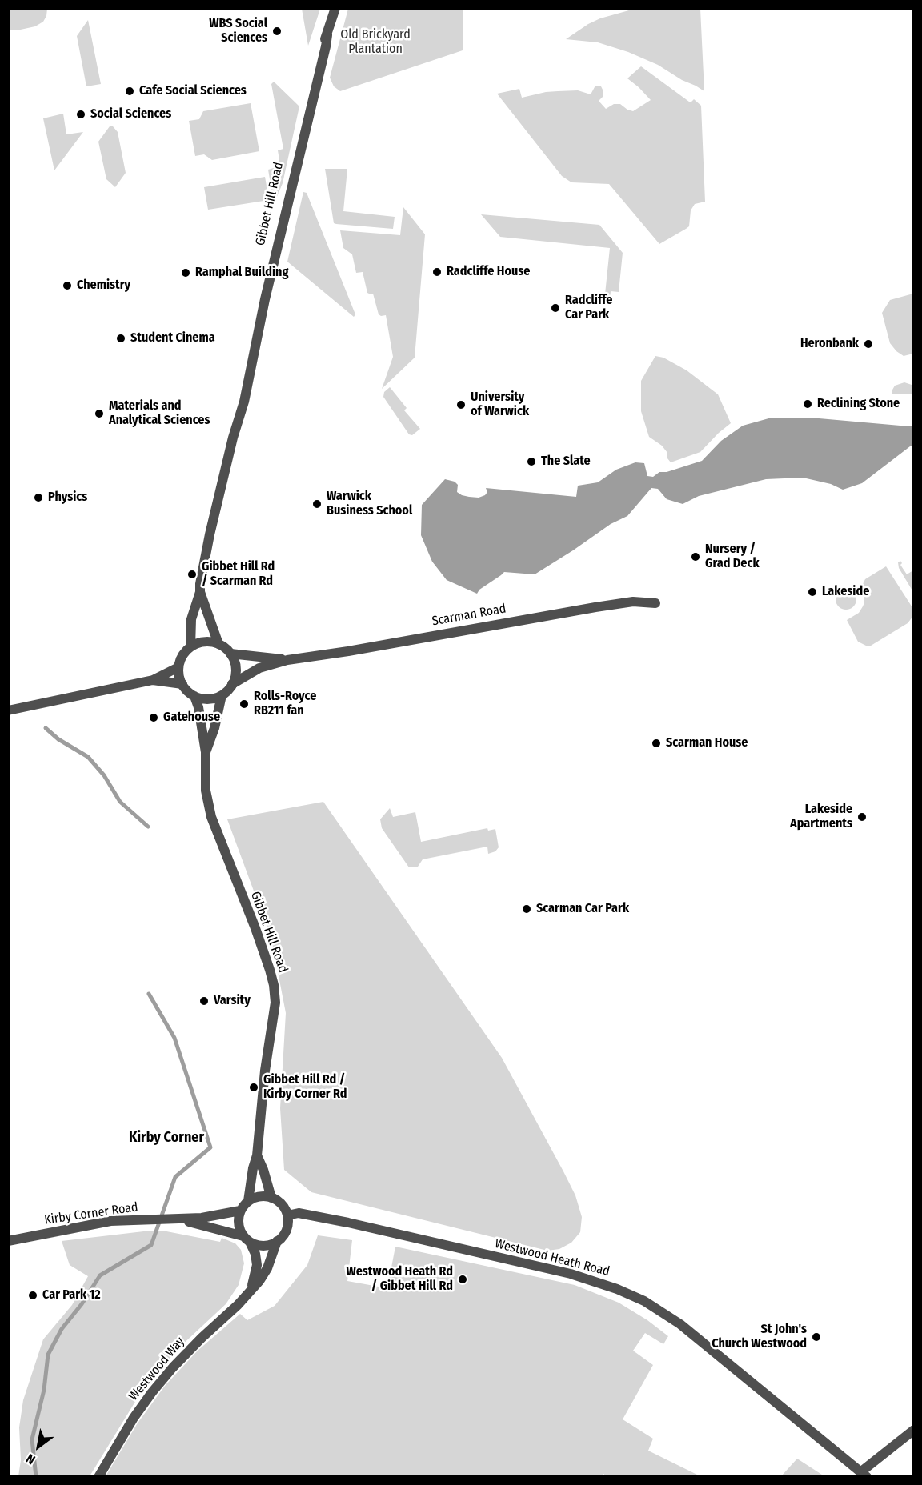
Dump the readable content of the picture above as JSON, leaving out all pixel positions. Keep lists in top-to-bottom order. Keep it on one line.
{"streets":{"street":["Gibbet Hill Road","Scarman Road","Kirby Corner Road","Westwood Heath Road","Westwood Way"]},"crossings":[["Gibbet Hill Road","Scarman Road"],["Gibbet Hill Road","Kirby Corner Road"],["Gibbet Hill Road","Westwood Heath Road"],["Gibbet Hill Road","Westwood Way"],["Kirby Corner Road","Westwood Heath Road"],["Kirby Corner Road","Westwood Way"],["Westwood Heath Road","Westwood Way"]],"districts":["Kirby Corner"],"parks":["Old Brickyard Plantation"],"places":["WBS Social Sciences","Cafe Social Sciences","Social Sciences","Radcliffe House","Ramphal Building","Chemistry","Radcliffe Car Park","Student Cinema","Heronbank","Reclining Stone","University of Warwick","Materials and Analytical Sciences","The Slate","Physics","Warwick Business School","Nursery / Grad Deck","Gibbet Hill Rd / Scarman Rd","Lakeside","Rolls-Royce RB211 fan","Gatehouse","Scarman House","Lakeside Apartments","Scarman Car Park","Varsity","Gibbet Hill Rd / Kirby Corner Rd","Westwood Heath Rd / Gibbet Hill Rd","Car Park 12","St John's Church Westwood"],"north":"bottom left"}
